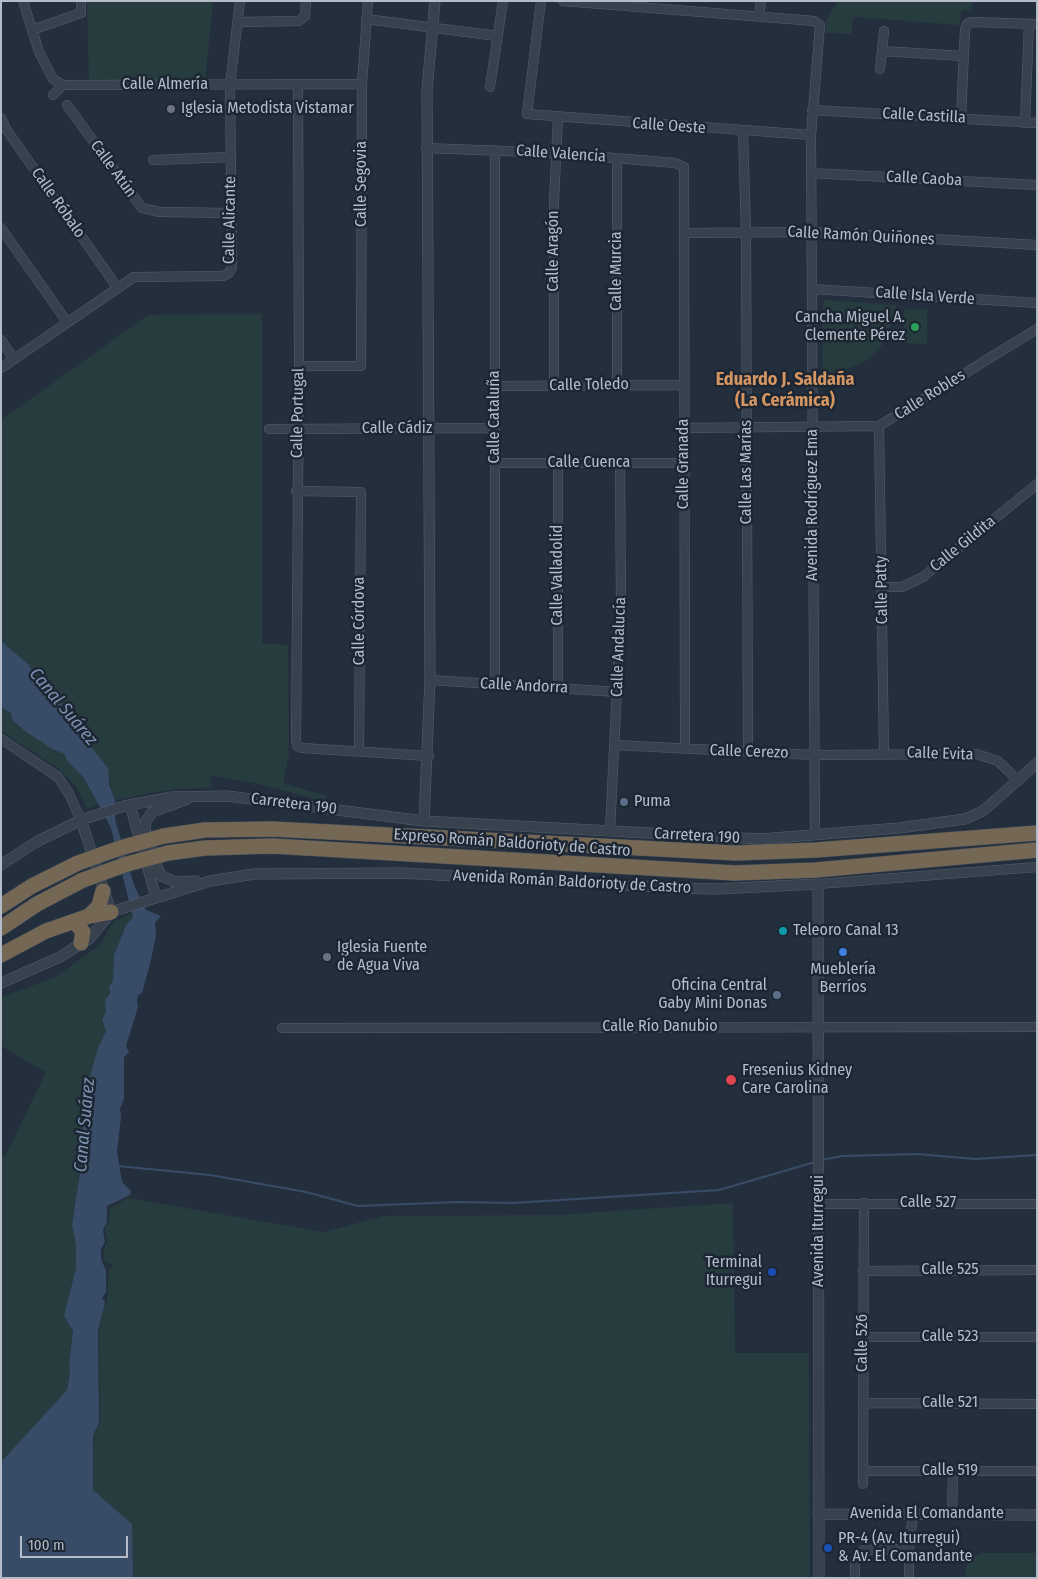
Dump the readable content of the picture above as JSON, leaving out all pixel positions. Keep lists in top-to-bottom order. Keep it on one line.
{"streets":{"highway":["Expreso Román Baldorioty de Castro"],"street":["Calle Almería","Calle Castilla","Calle Oeste","Calle Valencia","Calle Atún","Calle Caoba","Calle Segovia","Calle Róbalo","Calle Alicante","Calle Ramón Quiñones","Calle Aragón","Calle Murcia","Calle Isla Verde","Calle Toledo","Calle Robles","Calle Portugal","Calle Cataluña","Calle Cádiz","Calle Cuenca","Calle Granada","Calle Las Marías","Avenida Rodríguez Ema","Calle Gildita","Calle Valladolid","Calle Patty","Calle Córdova","Calle Andalucía","Calle Andorra","Calle Cerezo","Calle Evita","Carretera 190","Avenida Román Baldorioty de Castro","Calle Río Danubio","Calle 527","Avenida Iturregui","Calle 525","Calle 523","Calle 526","Calle 521","Calle 519","Avenida El Comandante"]},"crossings":[["Calle Almería","Calle Segovia"],["Calle Almería","Calle Alicante"],["Calle Almería","Calle Portugal"],["Calle Castilla","Avenida Rodríguez Ema"],["Calle Oeste","Calle Aragón"],["Calle Oeste","Calle Las Marías"],["Calle Oeste","Avenida Rodríguez Ema"],["Calle Valencia","Calle Aragón"],["Calle Valencia","Calle Murcia"],["Calle Valencia","Calle Cataluña"],["Calle Valencia","Calle Granada"],["Calle Atún","Calle Alicante"],["Calle Caoba","Avenida Rodríguez Ema"],["Calle Segovia","Calle Portugal"],["Calle Róbalo","Calle Alicante"],["Calle Ramón Quiñones","Calle Granada"],["Calle Ramón Quiñones","Calle Las Marías"],["Calle Ramón Quiñones","Avenida Rodríguez Ema"],["Calle Aragón","Calle Toledo"],["Calle Murcia","Calle Toledo"],["Calle Isla Verde","Avenida Rodríguez Ema"],["Calle Toledo","Calle Cataluña"],["Calle Toledo","Calle Granada"],["Calle Robles","Calle Granada"],["Calle Robles","Calle Las Marías"],["Calle Robles","Avenida Rodríguez Ema"],["Calle Robles","Calle Patty"],["Calle Portugal","Calle Cádiz"],["Calle Portugal","Calle Córdova"],["Calle Cataluña","Calle Cádiz"],["Calle Cataluña","Calle Cuenca"],["Calle Cataluña","Calle Andorra"],["Calle Cuenca","Calle Granada"],["Calle Cuenca","Calle Valladolid"],["Calle Cuenca","Calle Andalucía"],["Calle Granada","Calle Cerezo"],["Calle Las Marías","Calle Cerezo"],["Avenida Rodríguez Ema","Calle Cerezo"],["Avenida Rodríguez Ema","Carretera 190"],["Calle Gildita","Calle Patty"],["Calle Valladolid","Calle Andorra"],["Calle Patty","Calle Cerezo"],["Calle Patty","Calle Evita"],["Calle Andalucía","Calle Andorra"],["Calle Andalucía","Calle Cerezo"],["Calle Andalucía","Carretera 190"],["Calle Cerezo","Calle Evita"],["Calle Evita","Carretera 190"],["Avenida Román Baldorioty de Castro","Avenida Iturregui"],["Calle Río Danubio","Avenida Iturregui"],["Calle 527","Avenida Iturregui"],["Calle 527","Calle 526"],["Avenida Iturregui","Avenida El Comandante"],["Calle 525","Calle 526"],["Calle 523","Calle 526"],["Calle 526","Calle 521"],["Calle 526","Calle 519"]],"districts":["Eduardo J. Saldaña (La Cerámica)"],"water":["Canal Suárez"],"places":["Iglesia Metodista Vistamar","Cancha Miguel A. Clemente Pérez","Puma","Teleoro Canal 13","Mueblería Berríos","Iglesia Fuente de Agua Viva","Oficina Central Gaby Mini Donas","Fresenius Kidney Care Carolina","Terminal Iturregui","PR-4 (Av. Iturregui) & Av. El Comandante"],"scale_bar":"100 m"}
